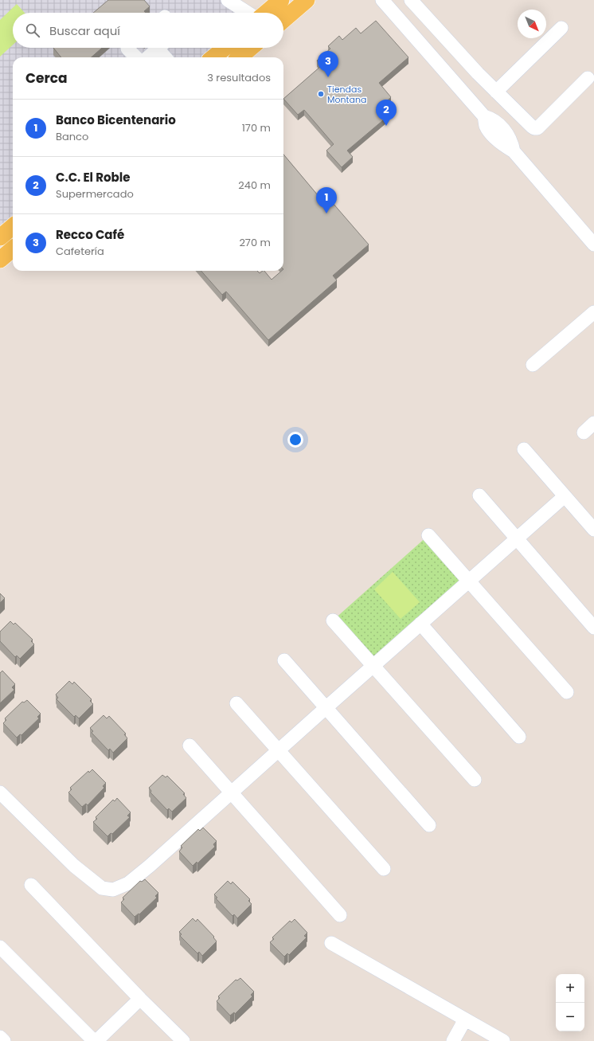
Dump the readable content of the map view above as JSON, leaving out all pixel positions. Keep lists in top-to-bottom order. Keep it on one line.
{"places":["Tiendas Montana"],"north":"bottom right","page":{"search":"Buscar aquí","pins":["3","2","1"],"heading":["Cerca","3 resultados"],"list":[{"mark":"1","name":"Banco Bicentenario","note":"Banco","value":"170 m"},{"mark":"2","name":"C.C. El Roble","note":"Supermercado","value":"240 m"},{"mark":"3","name":"Recco Café","note":"Cafetería","value":"270 m"}],"map_buttons":["+","−"]}}
